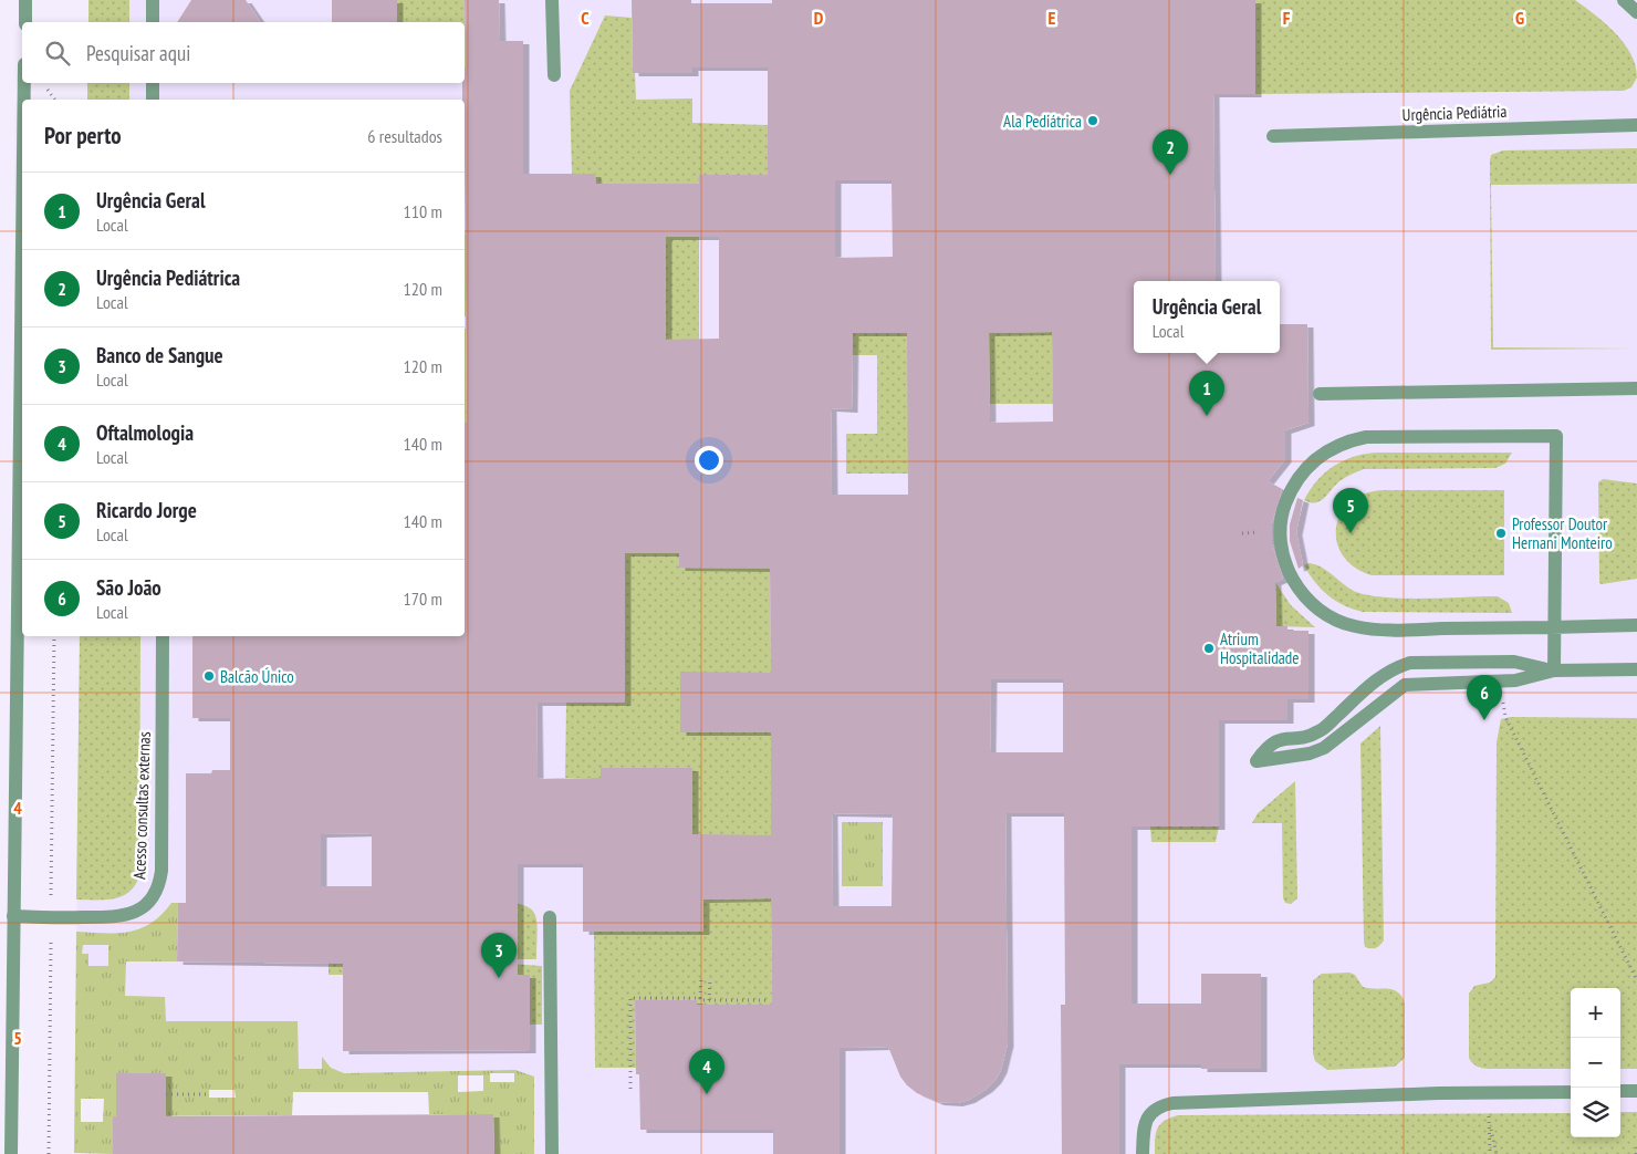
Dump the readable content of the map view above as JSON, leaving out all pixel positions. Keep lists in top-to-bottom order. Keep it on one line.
{"streets":{"street":["Urgência Pediátria","Acesso consultas externas"]},"places":["Ala Pediátrica","Professor Doutor Hernani Monteiro","Atrium Hospitalidade","Balcão Único"],"page":{"search":"Pesquisar aqui","heading":["Por perto","6 resultados"],"pins":["2","1","5","6","3","4"],"list":[{"mark":"1","name":"Urgência Geral","note":"Local","value":"110 m"},{"mark":"2","name":"Urgência Pediátrica","note":"Local","value":"120 m"},{"mark":"3","name":"Banco de Sangue","note":"Local","value":"120 m"},{"mark":"4","name":"Oftalmologia","note":"Local","value":"140 m"},{"mark":"5","name":"Ricardo Jorge","note":"Local","value":"140 m"},{"mark":"6","name":"São João","note":"Local","value":"170 m"}],"popup":["Urgência Geral","Local"],"map_buttons":["+","−"]},"grid":{"columns":["C","D","E","F","G"],"rows":["4","5"]}}
